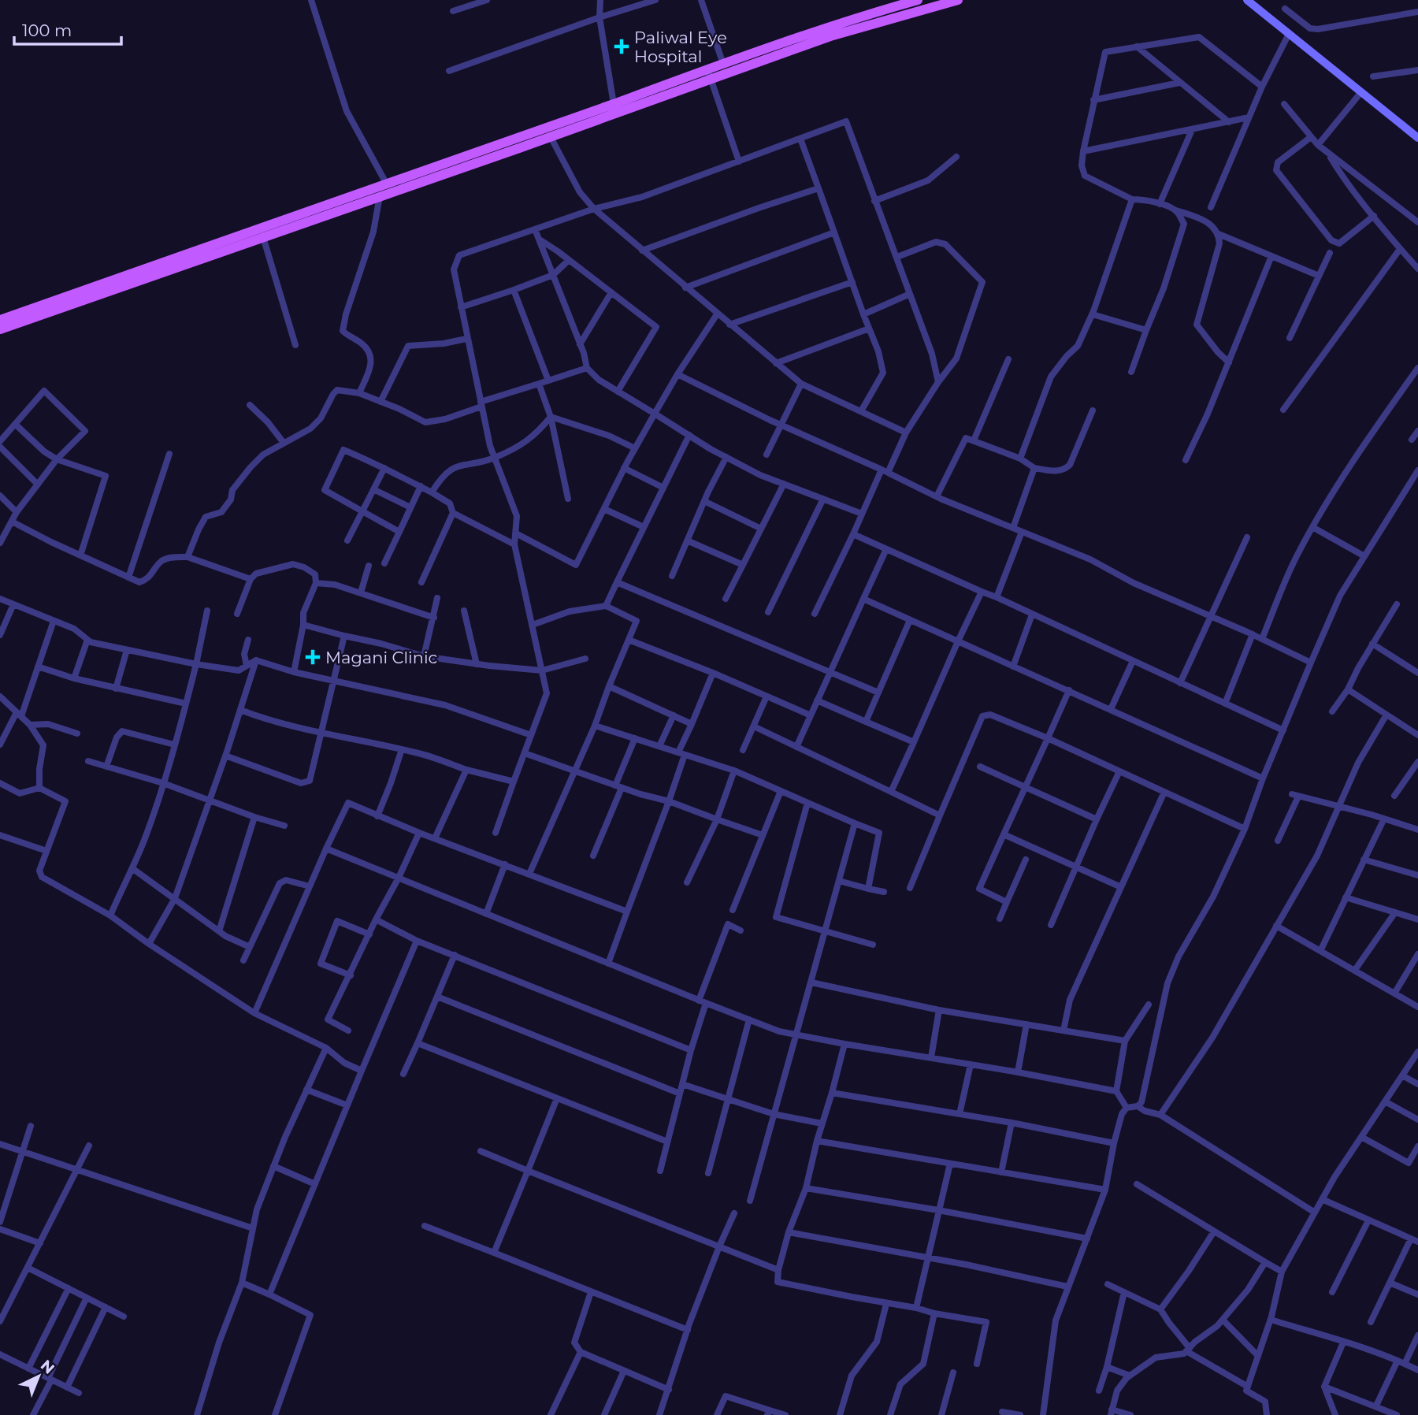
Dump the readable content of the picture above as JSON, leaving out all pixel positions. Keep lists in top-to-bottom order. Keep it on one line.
{"places":{"health":["Paliwal Eye Hospital","Magani Clinic"]},"scale_bar":"100 m","north":"top right"}
